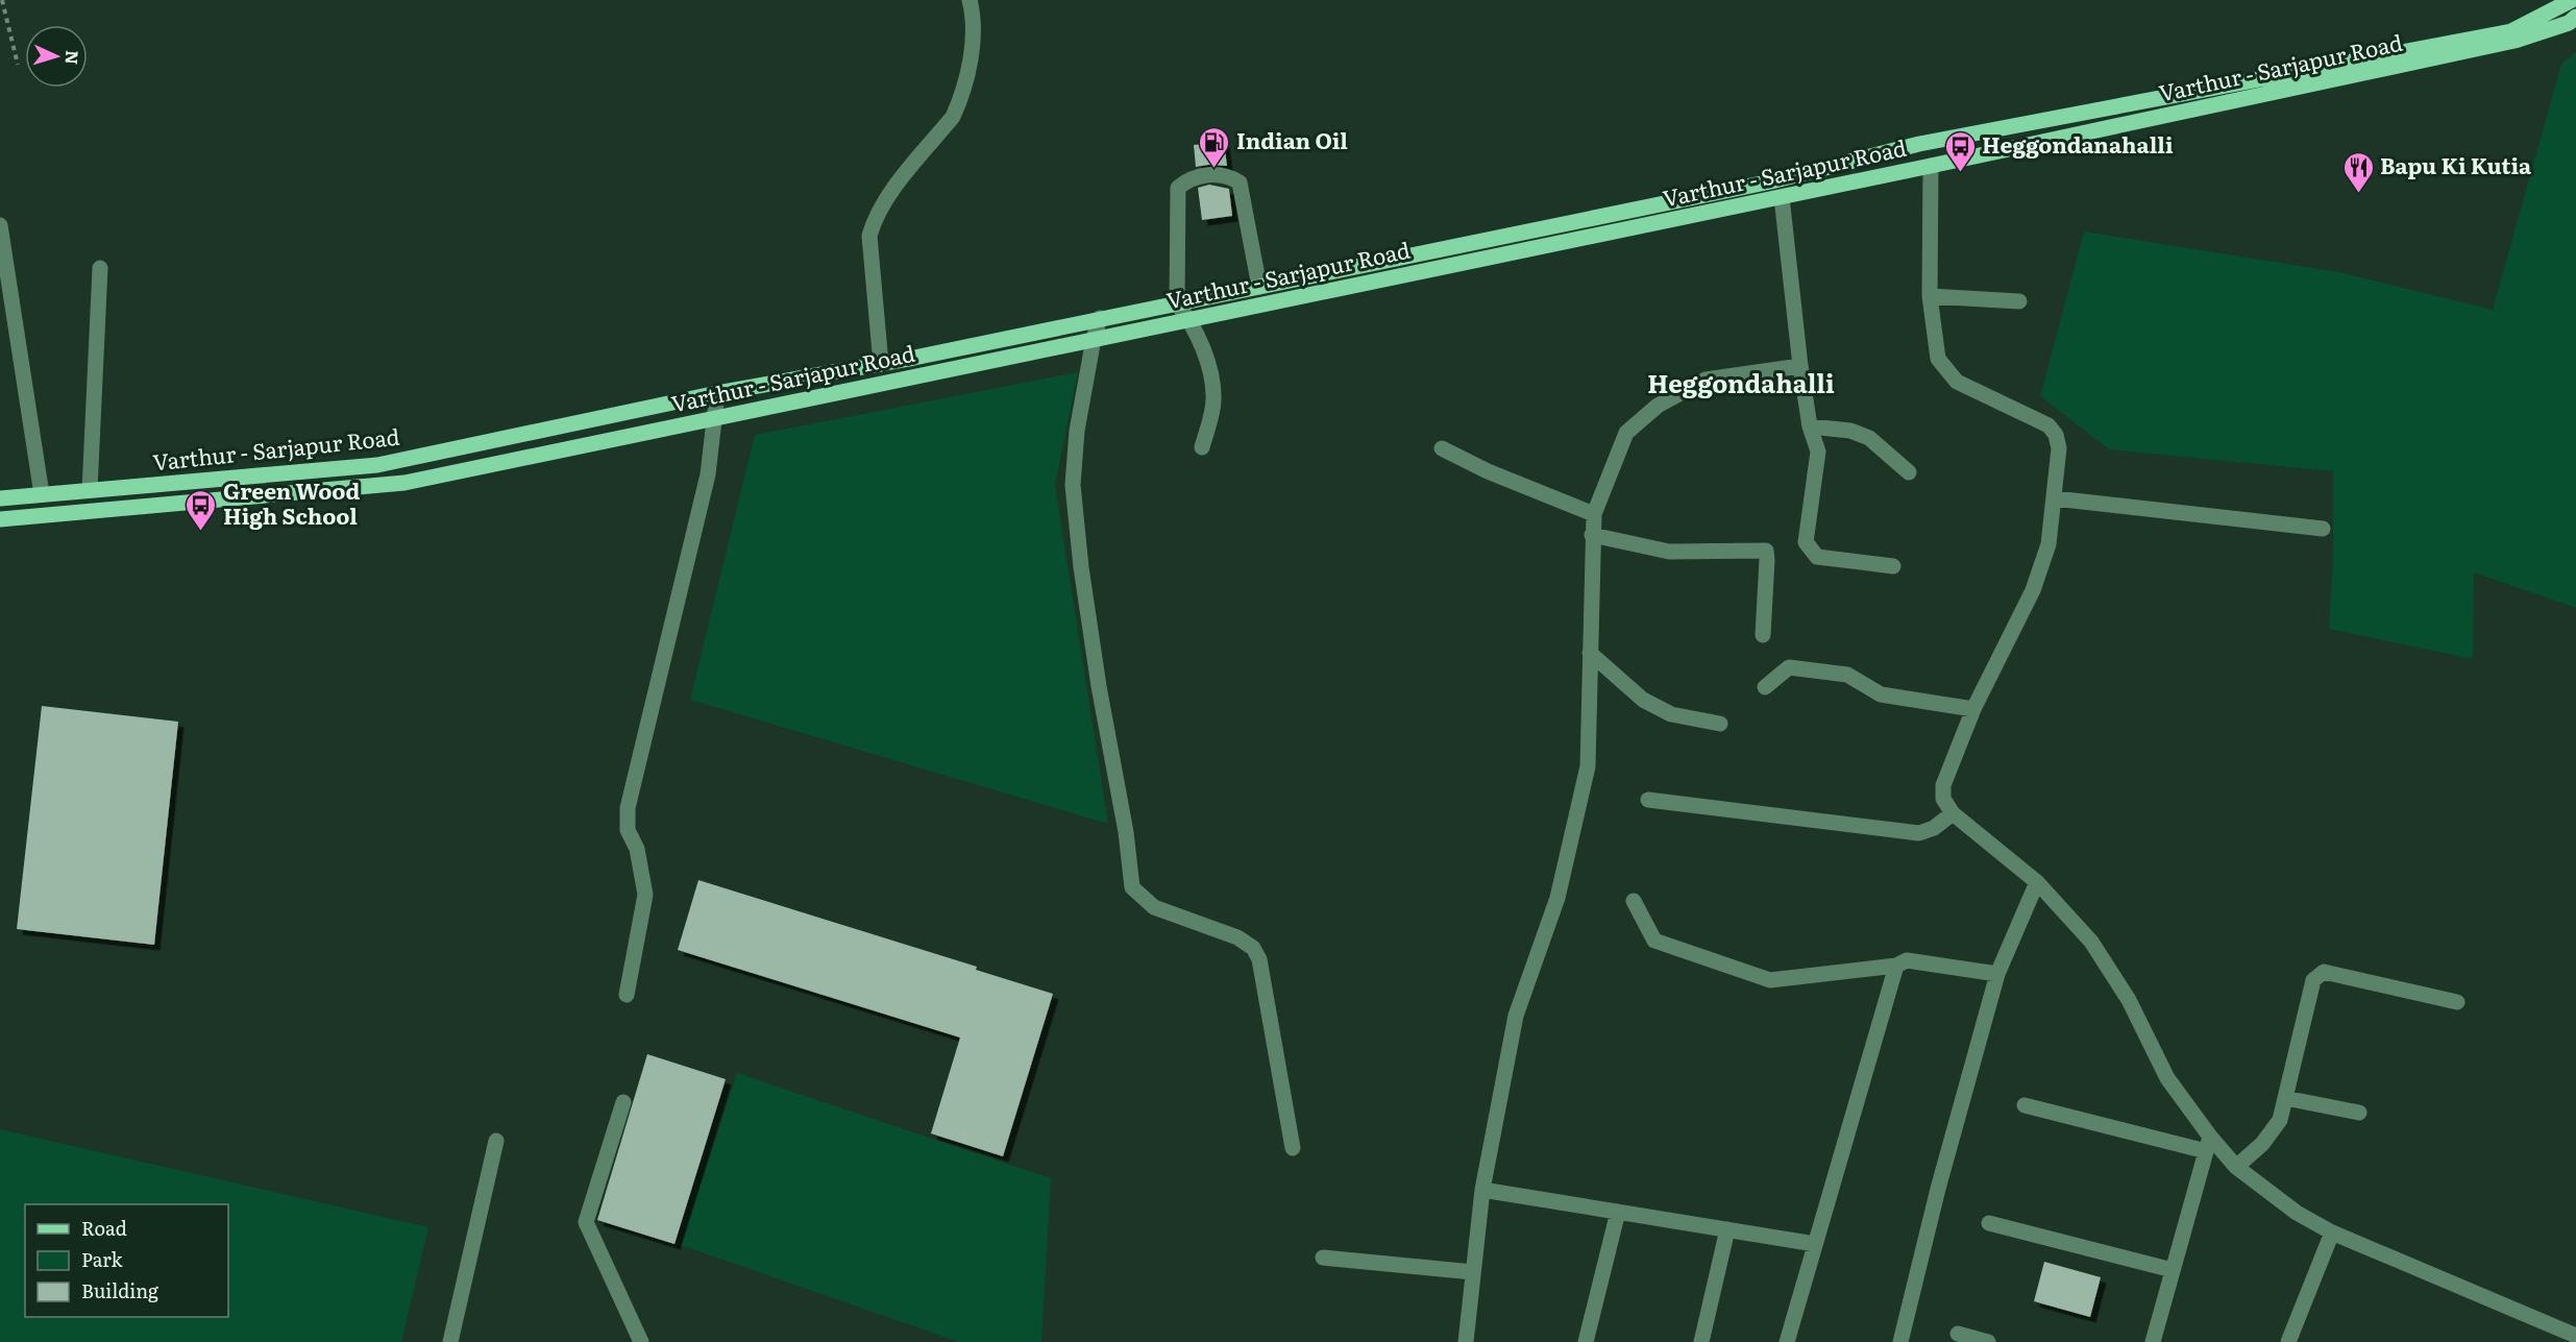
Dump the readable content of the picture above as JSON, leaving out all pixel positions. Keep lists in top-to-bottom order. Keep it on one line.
{"streets":{"main road":["Varthur - Sarjapur Road"]},"districts":["Heggondahalli"],"places":{"fuel station":["Indian Oil"],"bus stop":["Heggondanahalli","Green Wood High School"],"restaurant":["Bapu Ki Kutia"]},"legend":["Road","Park","Building"],"north":"right"}
